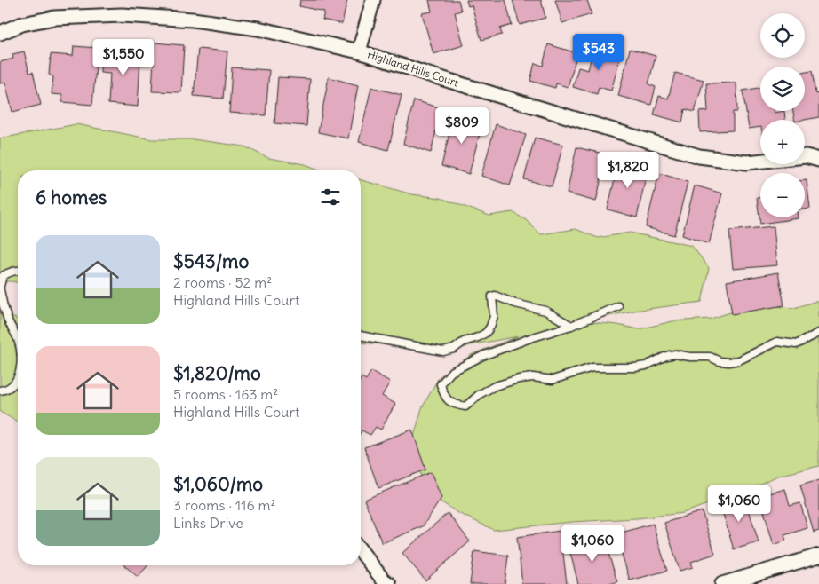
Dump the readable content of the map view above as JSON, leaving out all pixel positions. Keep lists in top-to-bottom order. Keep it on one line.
{"streets":{"street":["Highland Hills Court"]},"page":{"map_buttons":["+","−"],"price":["$543","$1,550","$809","$1,820","$1,060","$1,060"],"heading":"6 homes","list":[{"name":"$543/mo","note":"2 rooms · 52 m² · Highland Hills Court"},{"name":"$1,820/mo","note":"5 rooms · 163 m² · Highland Hills Court"},{"name":"$1,060/mo","note":"3 rooms · 116 m² · Links Drive"}]}}
